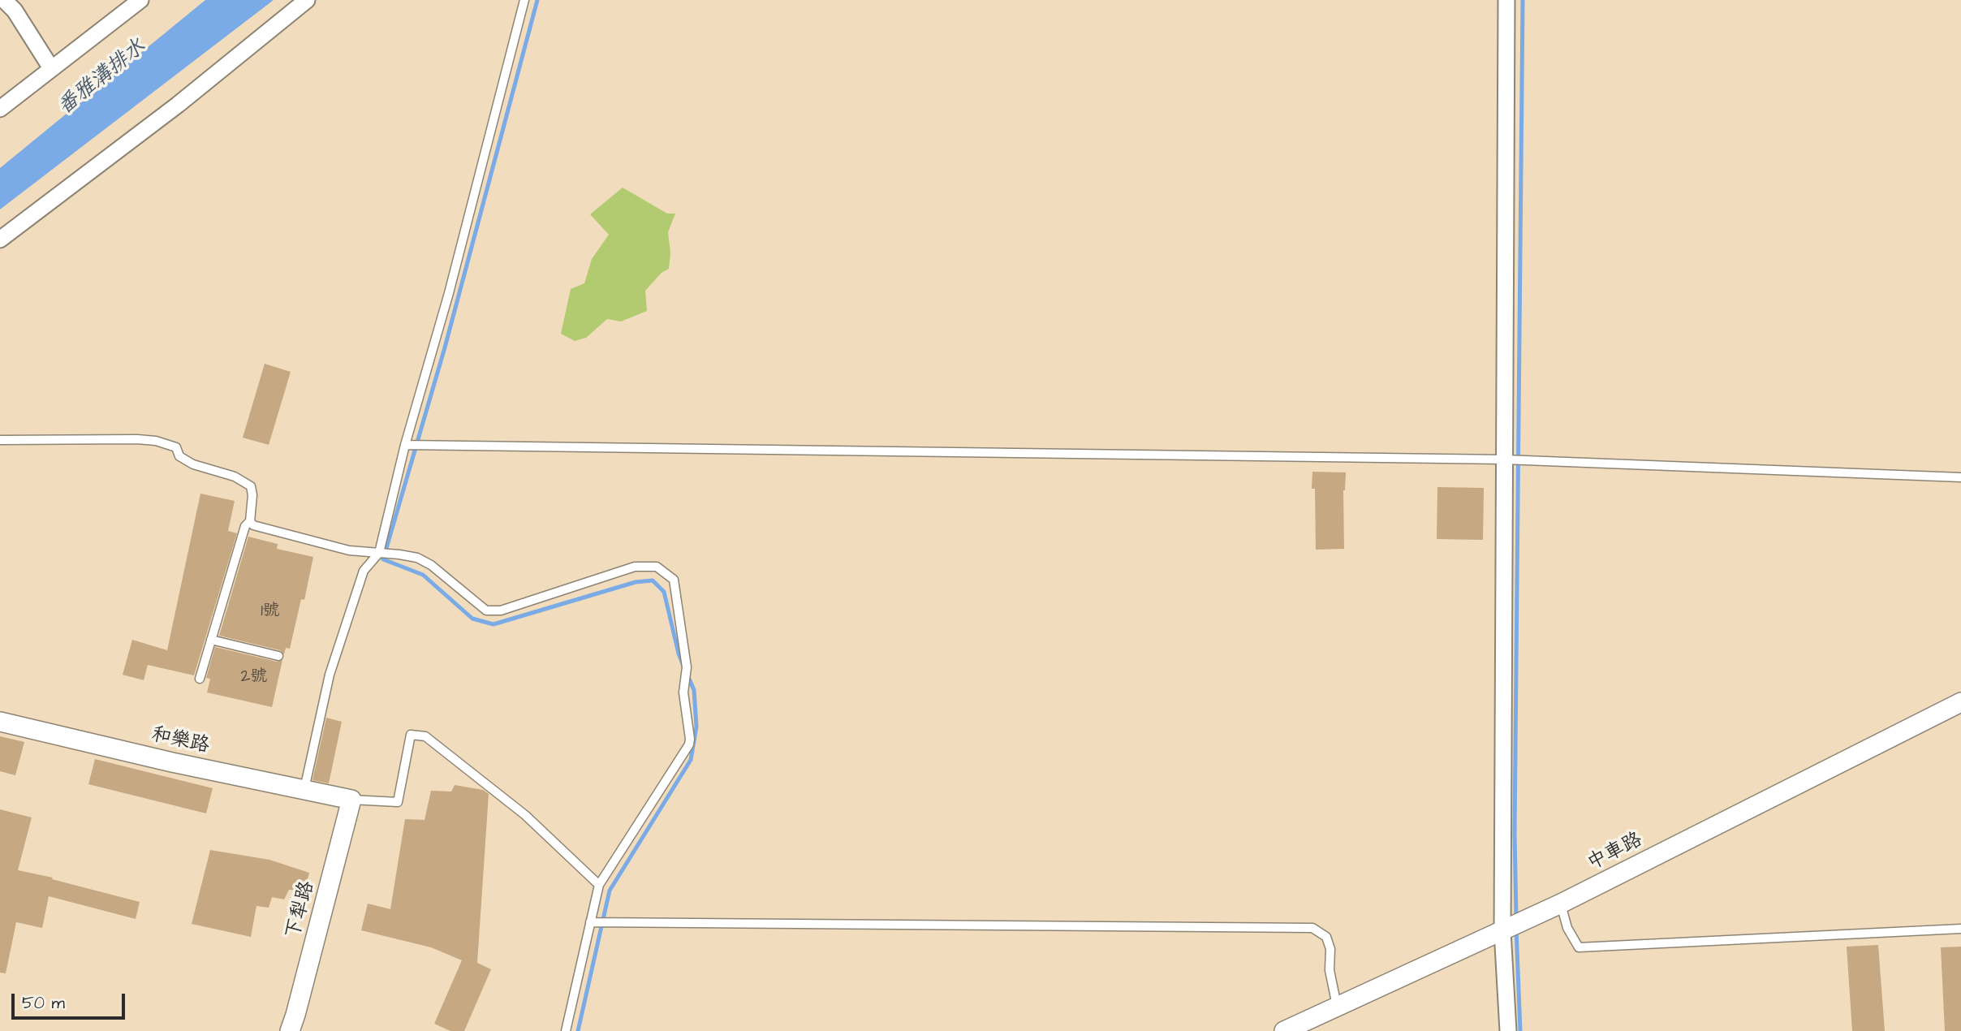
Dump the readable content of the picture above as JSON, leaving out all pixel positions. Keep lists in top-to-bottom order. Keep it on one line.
{"streets":{"street":["和樂路","中車路","下犁路"]},"crossings":[["和樂路","下犁路"]],"water":["番雅溝排水"],"house_numbers":["1號","2號"],"scale_bar":"50 m"}
